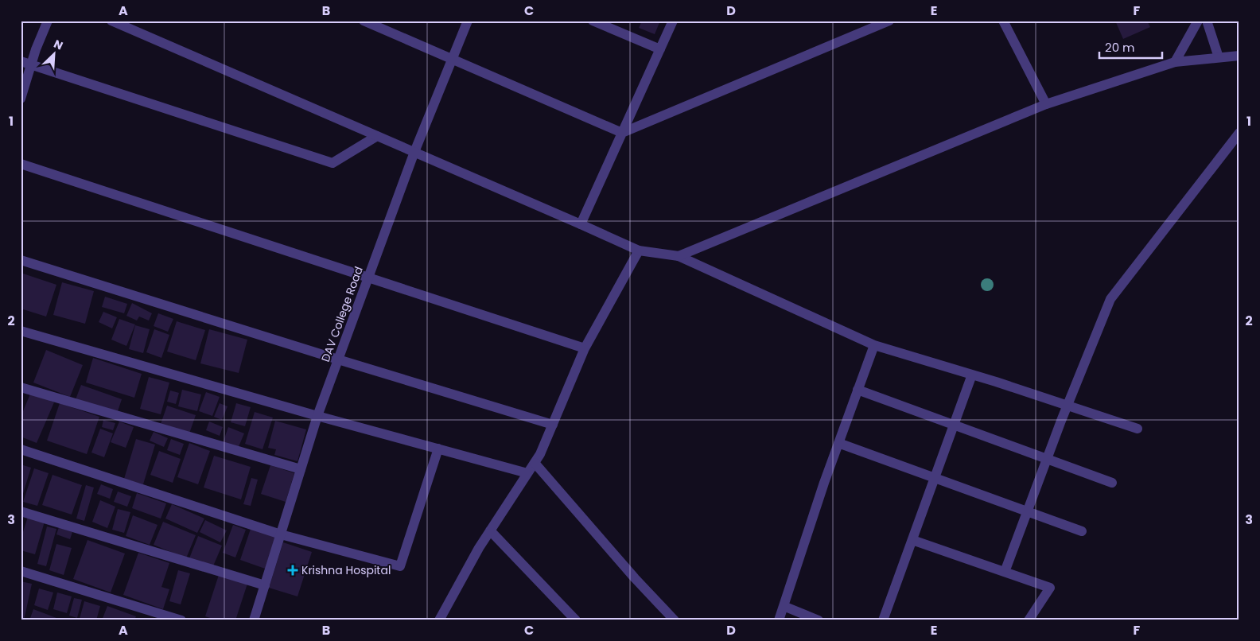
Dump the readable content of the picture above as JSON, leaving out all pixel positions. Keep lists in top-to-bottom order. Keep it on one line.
{"streets":{"street":["DAV College Road"]},"places":{"health":["Krishna Hospital"]},"scale_bar":"20 m","north":"top right","grid":{"columns":["A","B","C","D","E","F"],"rows":["1","2","3"]}}
